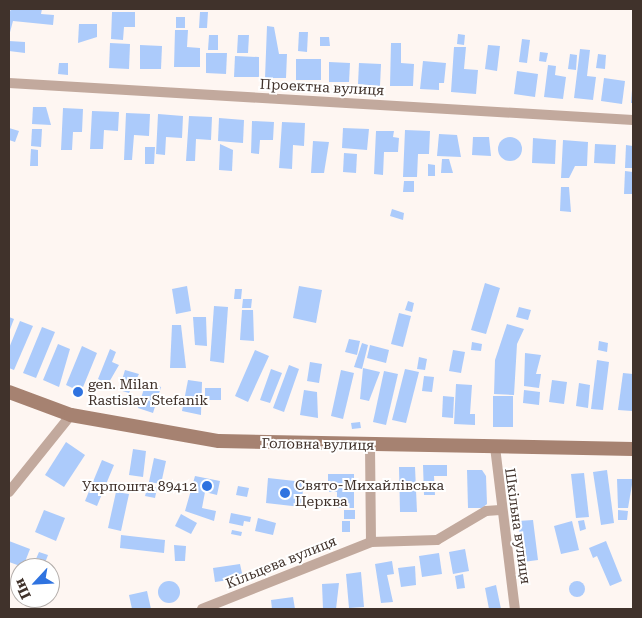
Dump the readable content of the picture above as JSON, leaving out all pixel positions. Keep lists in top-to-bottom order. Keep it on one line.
{"streets":{"main road":["Головна вулиця"],"street":["Проектна вулиця","Шкільна вулиця","Кільцева вулиця"]},"crossings":[["Головна вулиця","Шкільна вулиця"],["Шкільна вулиця","Кільцева вулиця"]],"places":["gen. Milan Rastislav Stefanik","Укрпошта 89412","Свято-Михайлівська Церква"],"north":"bottom left"}
